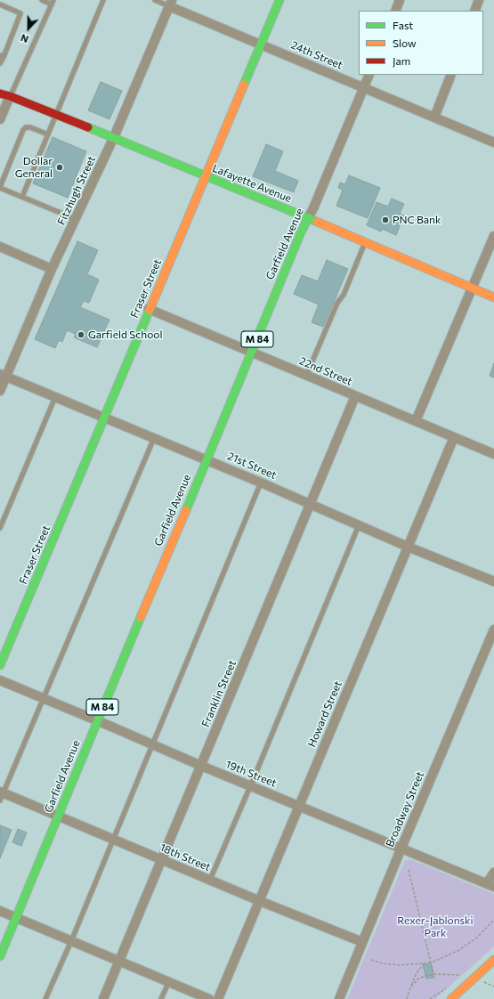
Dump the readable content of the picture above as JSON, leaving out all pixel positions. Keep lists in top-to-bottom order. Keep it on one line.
{"streets":{"main road":["Lafayette Avenue","Garfield Avenue","Fraser Street","M 84"],"street":["24th Street","Fitzhugh Street","22nd Street","21st Street","Franklin Street","Howard Street","19th Street","Broadway Street","18th Street"]},"crossings":[["24th Street","Fitzhugh Street"],["24th Street","Garfield Avenue"],["24th Street","Fraser Street"],["Lafayette Avenue","Fitzhugh Street"],["Lafayette Avenue","Garfield Avenue"],["Lafayette Avenue","Fraser Street"],["Fitzhugh Street","21st Street"],["Garfield Avenue","22nd Street"],["Garfield Avenue","21st Street"],["Garfield Avenue","19th Street"],["Garfield Avenue","18th Street"],["Fraser Street","22nd Street"],["Fraser Street","21st Street"],["22nd Street","Franklin Street"],["22nd Street","Howard Street"],["21st Street","Franklin Street"],["21st Street","Howard Street"],["Franklin Street","19th Street"],["Franklin Street","18th Street"],["Howard Street","19th Street"],["Howard Street","18th Street"],["19th Street","Broadway Street"],["Broadway Street","18th Street"]],"parks":["Rexer-Jablonski Park"],"places":["Dollar General","PNC Bank","Garfield School"],"legend":["Fast","Slow","Jam"],"north":"bottom"}
